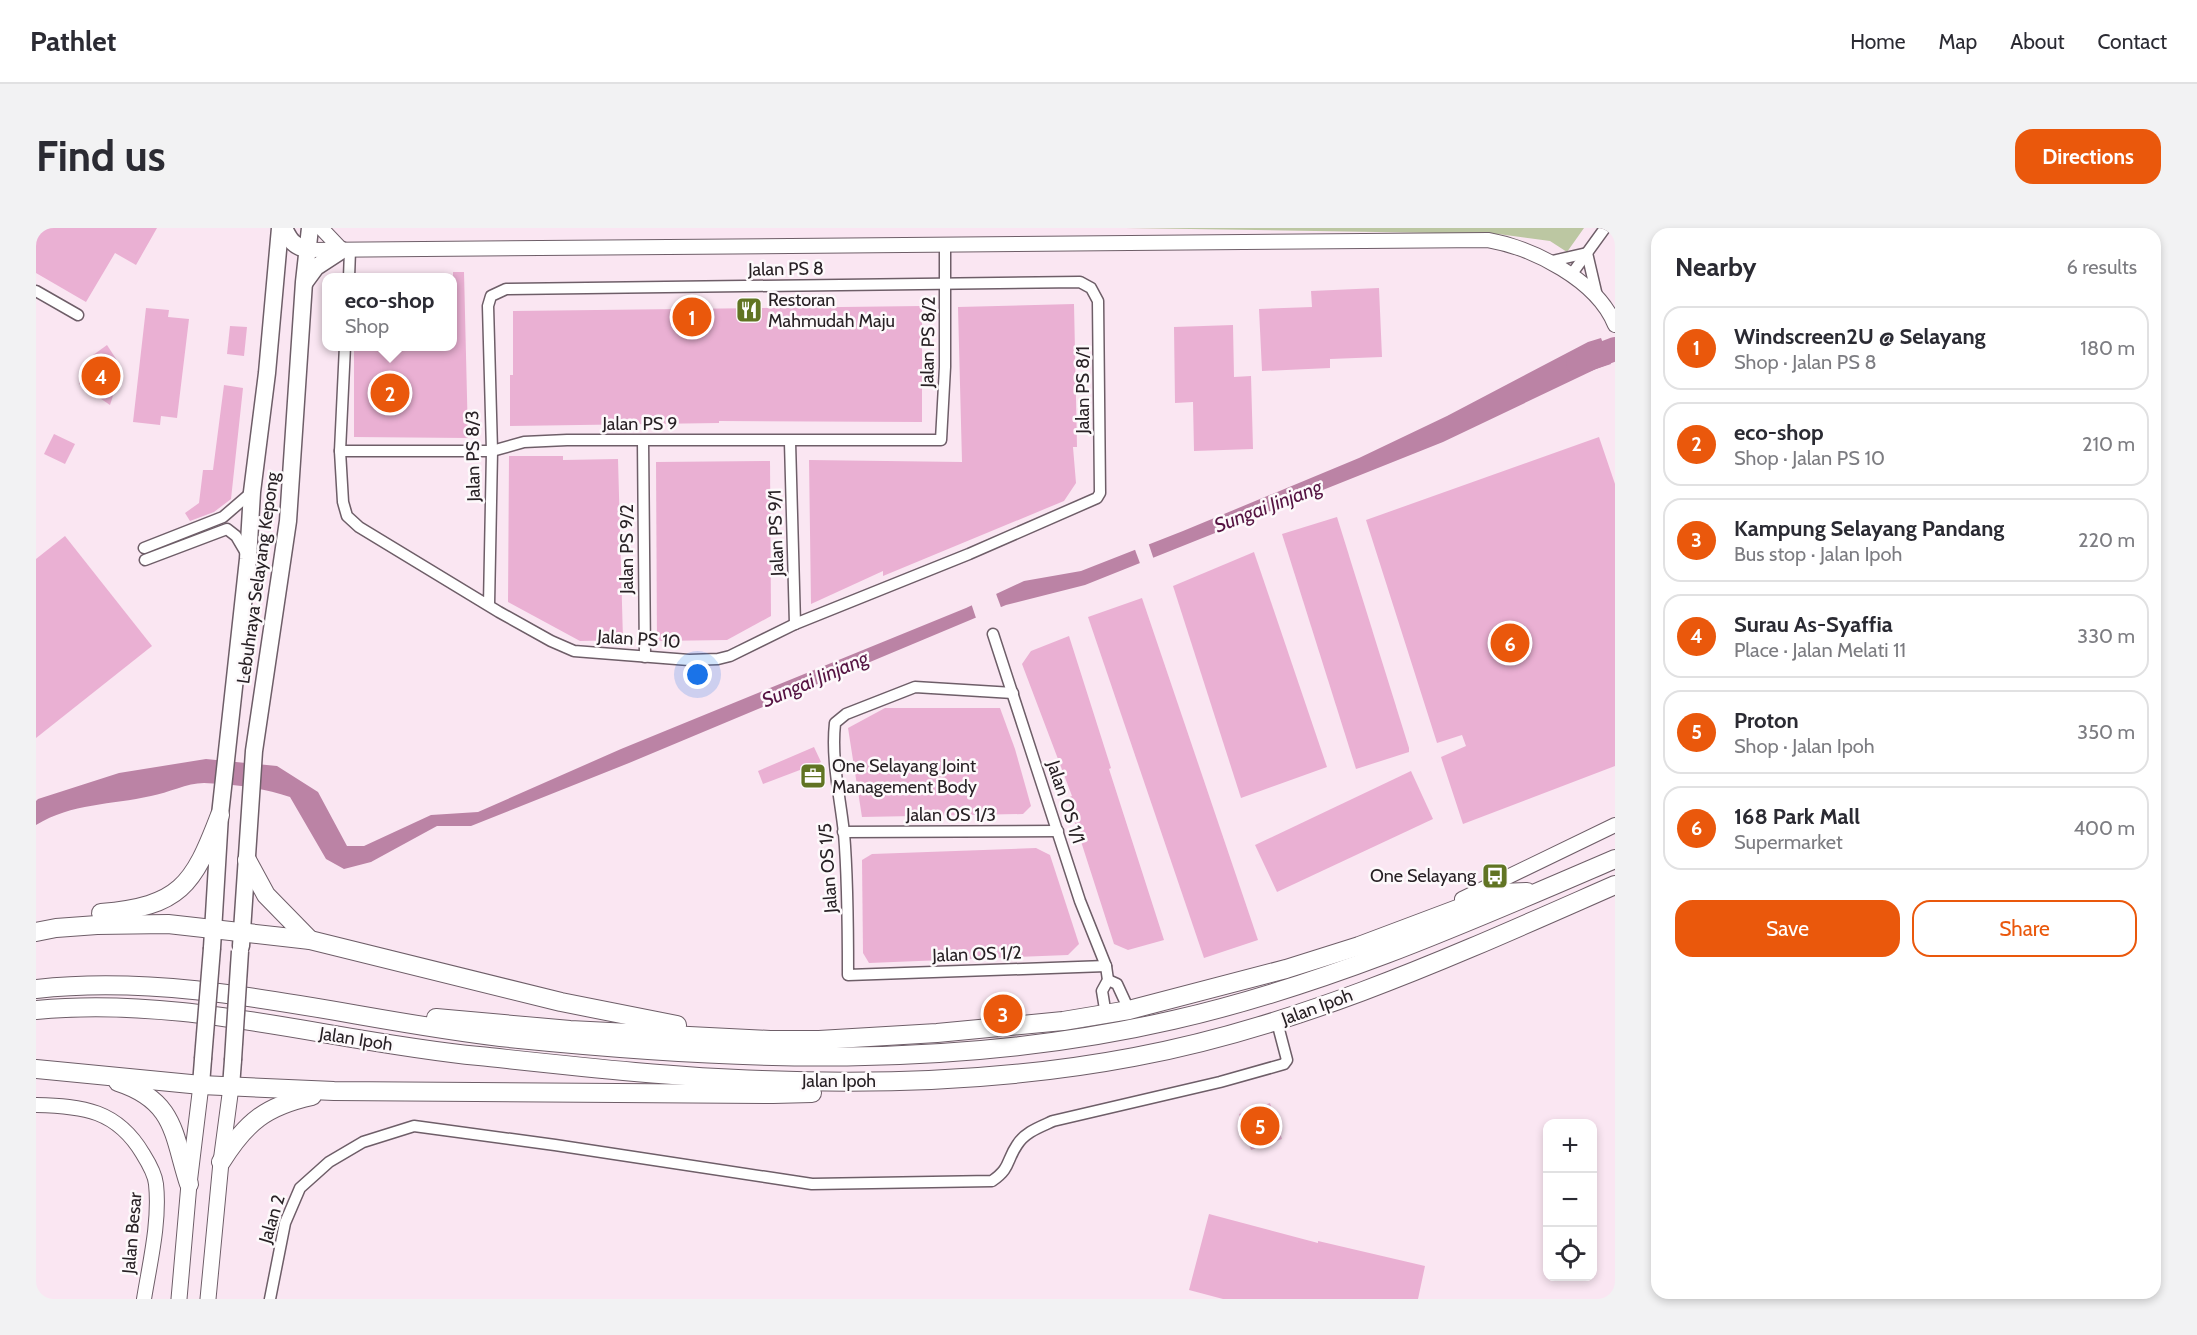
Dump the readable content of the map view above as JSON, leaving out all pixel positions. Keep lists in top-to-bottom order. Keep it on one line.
{"streets":{"highway":["Jalan Ipoh"],"main road":["Lebuhraya Selayang Kepong"],"street":["Jalan PS 8","Jalan PS 8/2","Jalan PS 8/1","Jalan PS 9","Jalan PS 8/3","Jalan PS 9/1","Jalan PS 9/2","Jalan PS 10","Jalan OS 1/1","Jalan OS 1/3","Jalan OS 1/5","Jalan OS 1/2","Jalan 2","Jalan Besar"]},"crossings":[["Jalan PS 8","Jalan PS 8/2"],["Jalan PS 8","Jalan PS 8/1"],["Jalan PS 8","Jalan PS 8/3"],["Jalan PS 8/2","Jalan PS 9"],["Jalan PS 8/1","Jalan PS 10"],["Jalan PS 9","Jalan PS 8/3"],["Jalan PS 9","Jalan PS 9/1"],["Jalan PS 9","Jalan PS 9/2"],["Jalan PS 9","Jalan PS 10"],["Jalan PS 8/3","Jalan PS 10"],["Jalan PS 9/1","Jalan PS 10"],["Jalan PS 9/2","Jalan PS 10"],["Jalan OS 1/1","Jalan OS 1/3"],["Jalan OS 1/1","Jalan OS 1/5"],["Jalan OS 1/1","Jalan OS 1/2"],["Jalan OS 1/3","Jalan OS 1/5"],["Jalan OS 1/5","Jalan OS 1/2"],["Jalan Ipoh","Jalan 2"]],"water":["Sungai Jinjang"],"places":{"restaurant":["Restoran Mahmudah Maju"],"office":["One Selayang Joint Management Body"],"bus stop":["One Selayang"]},"page":{"header":"Pathlet","nav":["Home","Map","About","Contact"],"buttons":["Directions",["Save","Share"]],"title":"Find us","heading":["Nearby","6 results"],"popup":["eco-shop","Shop"],"pins":["1","4","2","6","3","5"],"list":[{"mark":"1","name":"Windscreen2U @ Selayang","note":"Shop · Jalan PS 8","value":"180 m"},{"mark":"2","name":"eco-shop","note":"Shop · Jalan PS 10","value":"210 m"},{"mark":"3","name":"Kampung Selayang Pandang","note":"Bus stop · Jalan Ipoh","value":"220 m"},{"mark":"4","name":"Surau As-Syaffia","note":"Place · Jalan Melati 11","value":"330 m"},{"mark":"5","name":"Proton","note":"Shop · Jalan Ipoh","value":"350 m"},{"mark":"6","name":"168 Park Mall","note":"Supermarket","value":"400 m"}],"map_buttons":["+","−"]}}
